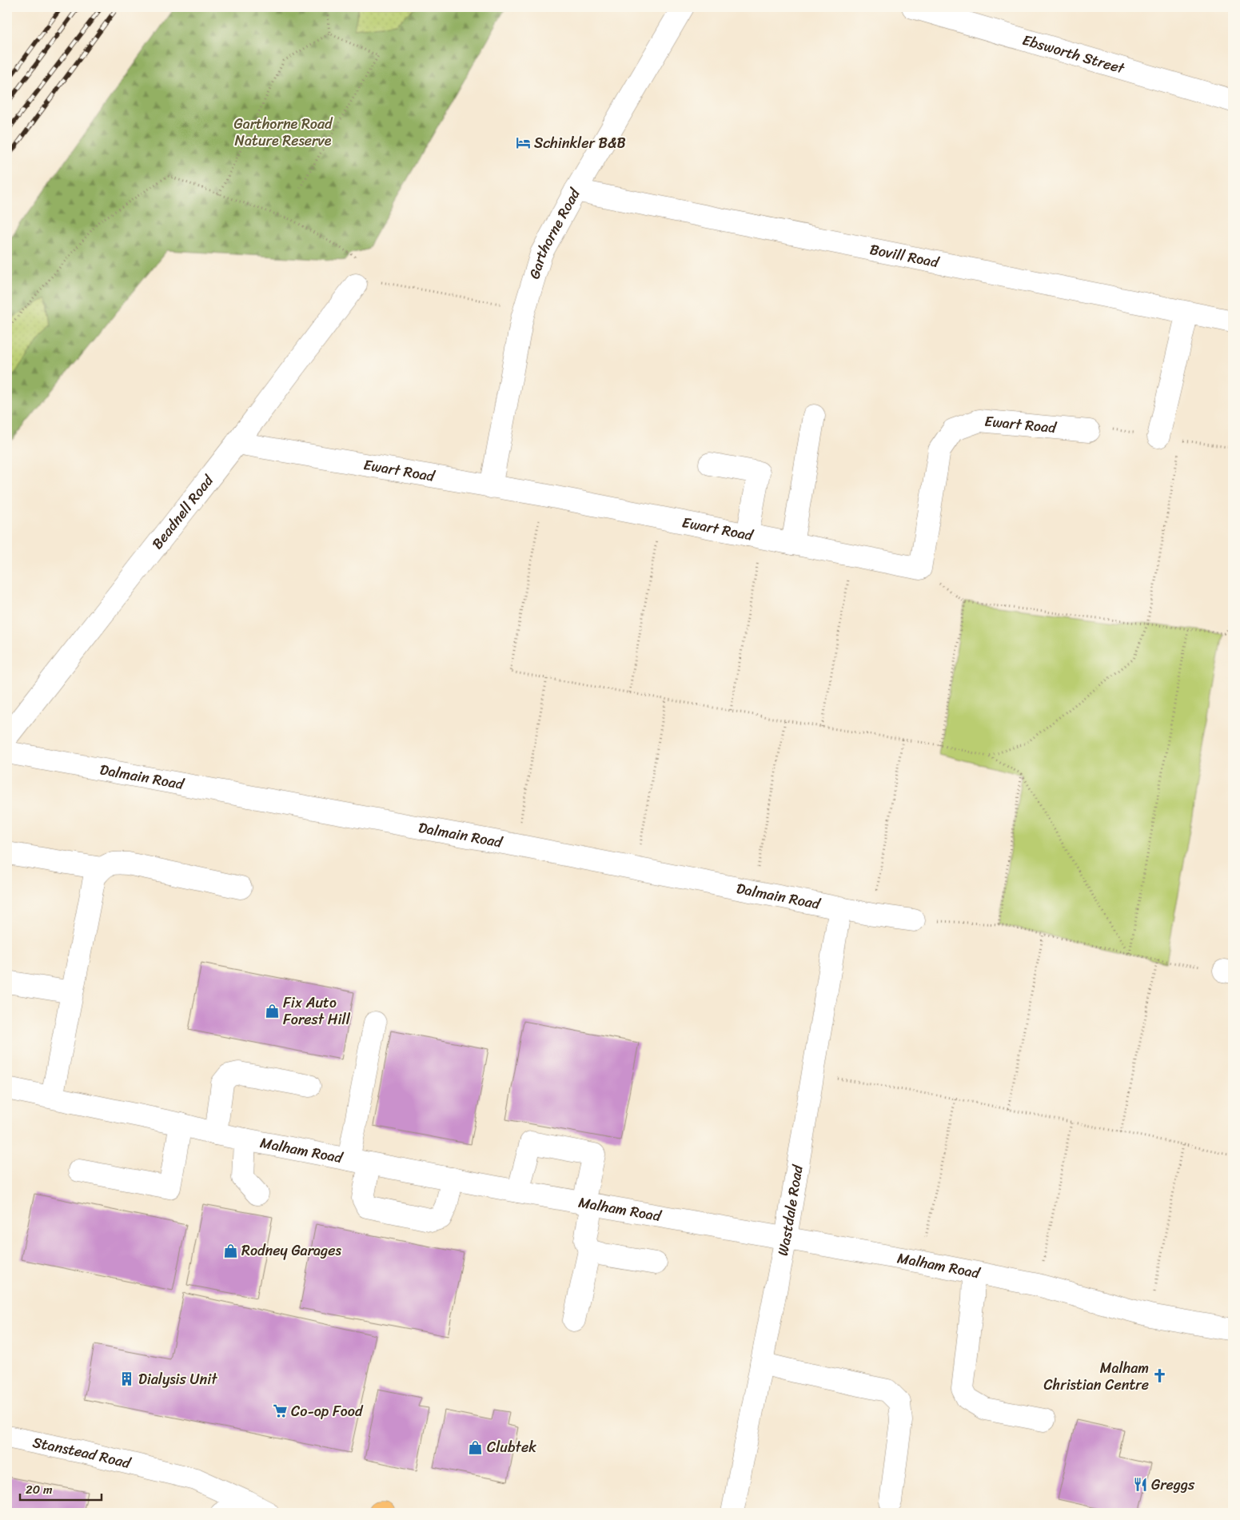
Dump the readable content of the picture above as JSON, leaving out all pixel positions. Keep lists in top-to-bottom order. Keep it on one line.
{"streets":{"street":["Ebsworth Street","Garthorne Road","Bovill Road","Ewart Road","Beadnell Road","Dalmain Road","Malham Road","Wastdale Road","Stanstead Road"]},"crossings":[["Garthorne Road","Bovill Road"],["Garthorne Road","Ewart Road"],["Ewart Road","Beadnell Road"],["Dalmain Road","Wastdale Road"],["Malham Road","Wastdale Road"]],"parks":["Garthorne Road Nature Reserve"],"places":{"hotel":["Schinkler B&B"],"shop":["Fix Auto Forest Hill","Rodney Garages","Clubtek"],"church":["Malham Christian Centre"],"building":["Dialysis Unit"],"supermarket":["Co-op Food"],"restaurant":["Greggs"]},"scale_bar":"20 m"}
